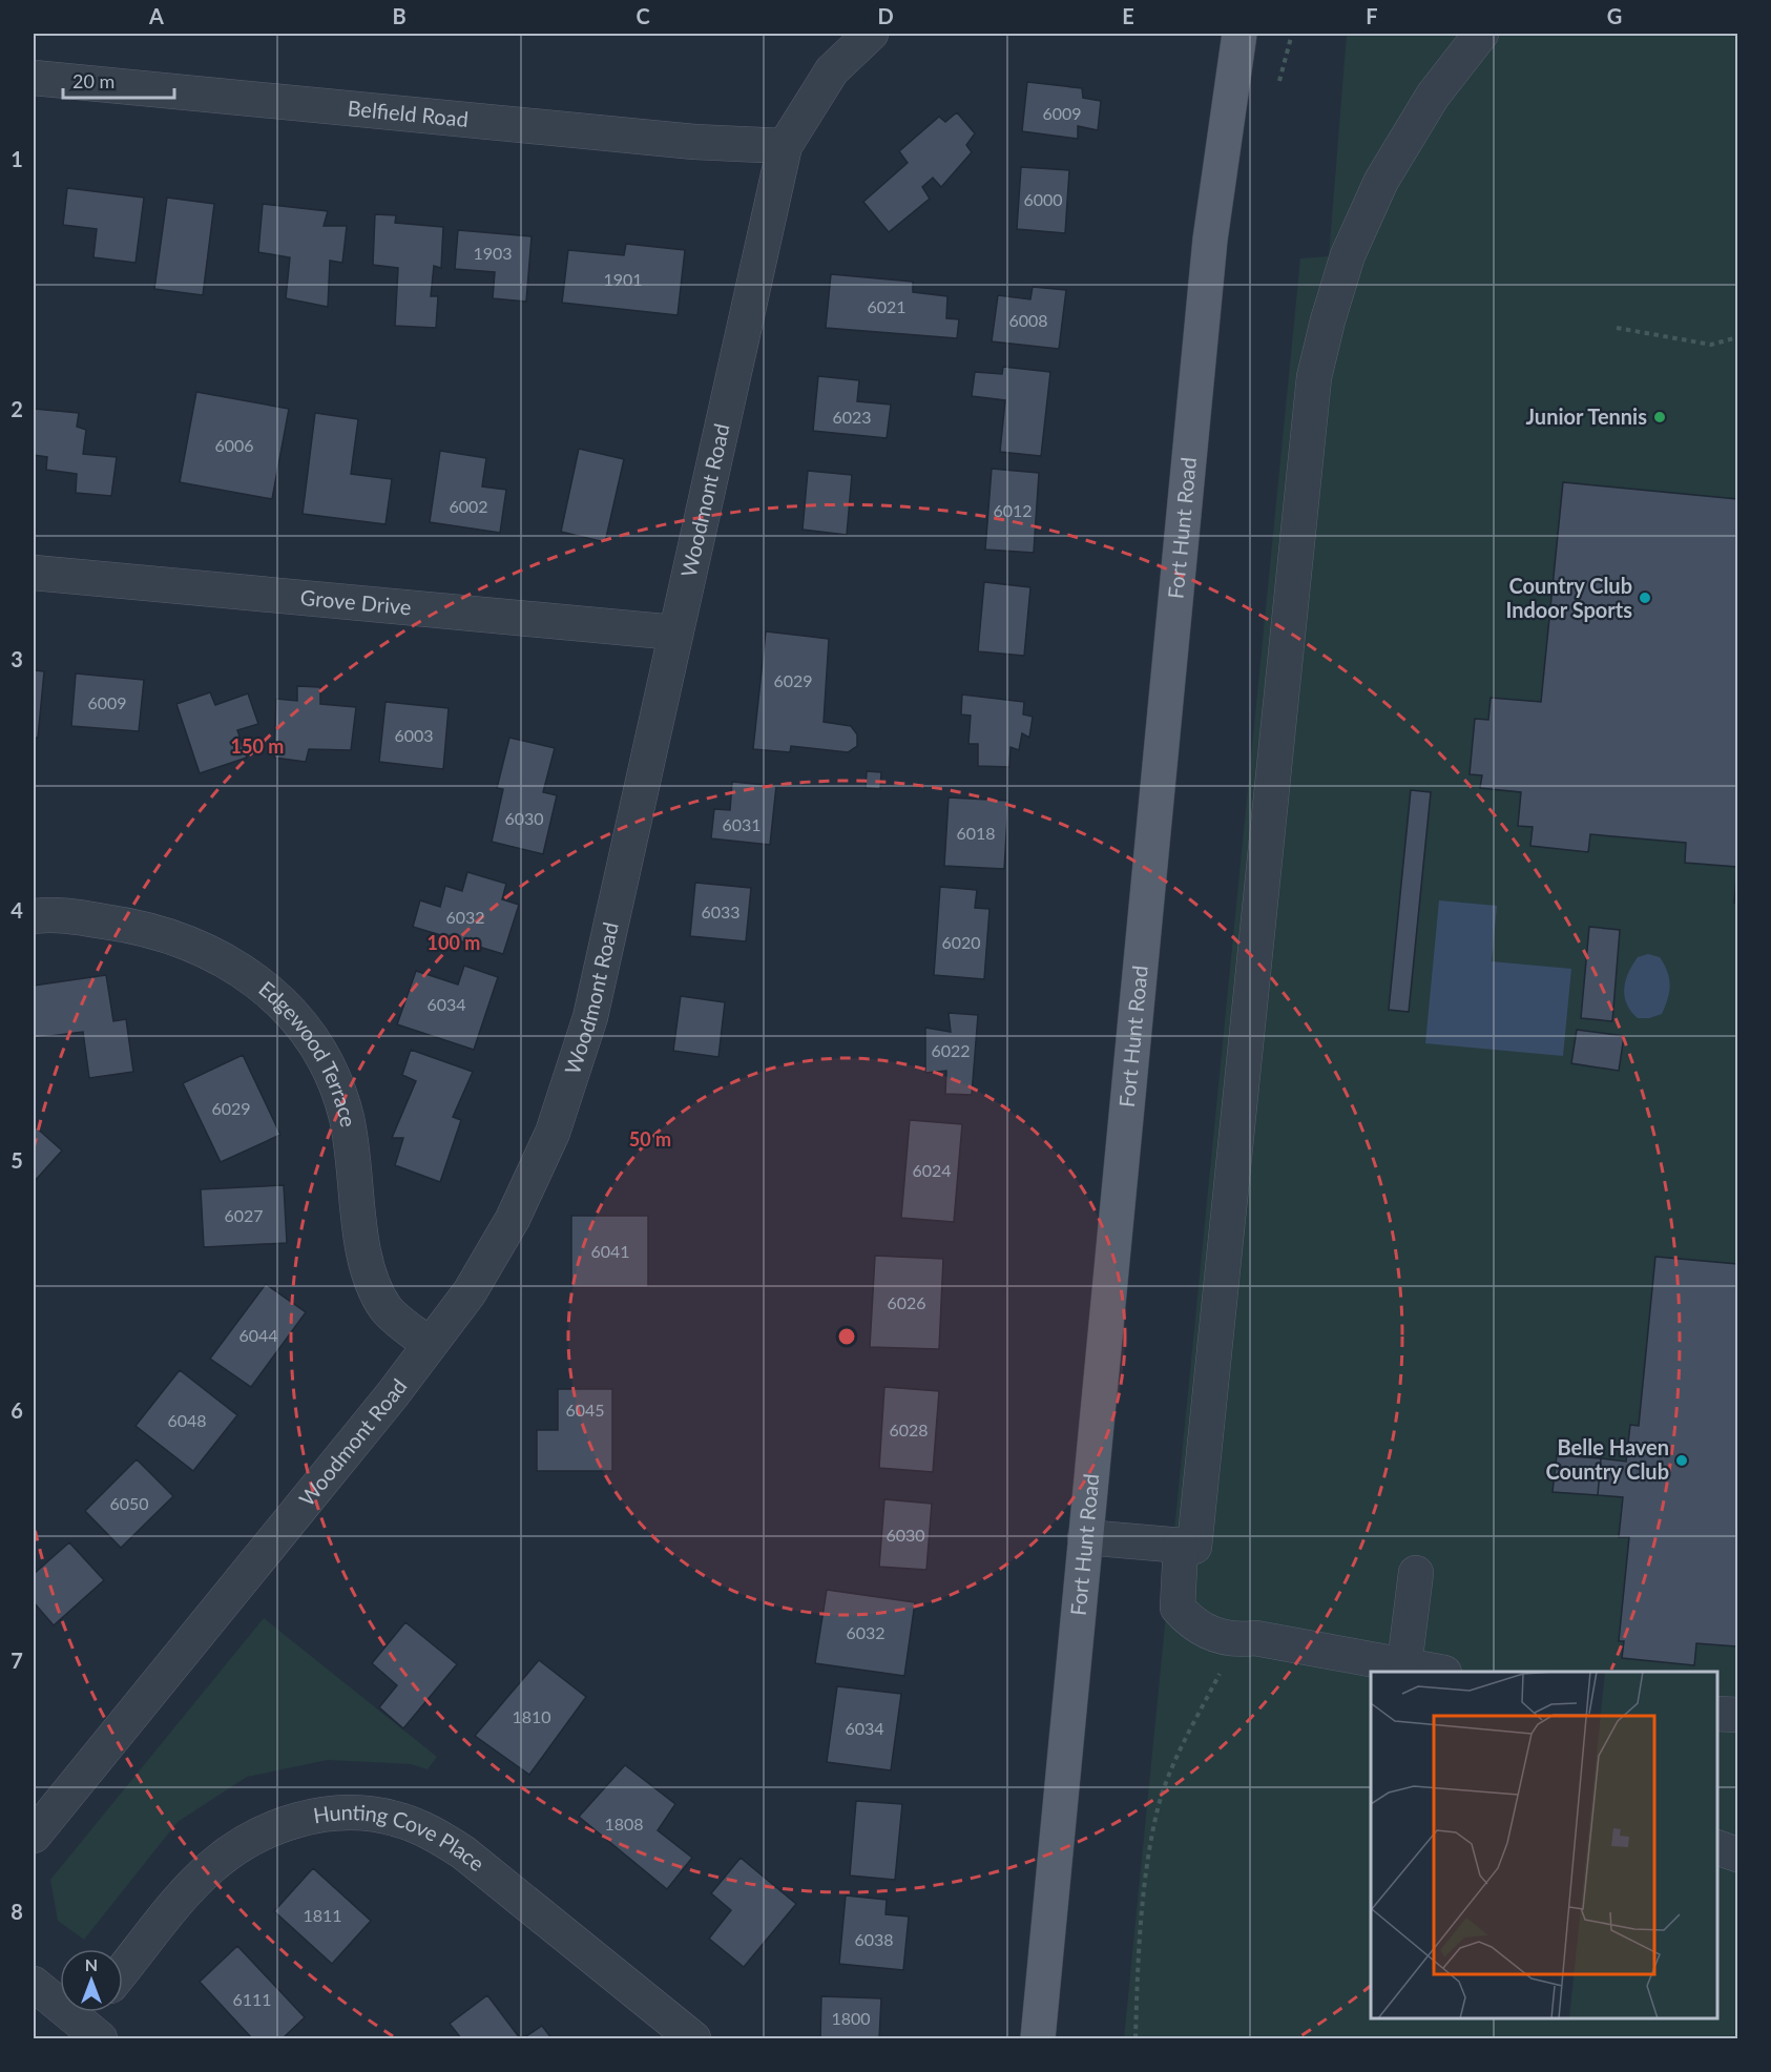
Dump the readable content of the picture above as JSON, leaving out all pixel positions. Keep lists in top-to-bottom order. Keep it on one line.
{"streets":{"main road":["Fort Hunt Road"],"street":["Belfield Road","Woodmont Road","Grove Drive","Edgewood Terrace","Hunting Cove Place"]},"crossings":[["Belfield Road","Woodmont Road"],["Woodmont Road","Grove Drive"],["Woodmont Road","Edgewood Terrace"]],"places":["Junior Tennis","Country Club Indoor Sports","Belle Haven Country Club"],"house_numbers":["6009","6000","1903","1901","6021","6008","6023","6006","6002","6012","6029","6009","6003","6030","6031","6018","6033","6032","6020","6034","6022","6029","6024","6027","6041","6026","6044","6045","6048","6028","6050","6030","6032","1810","6034","1808","1811","6038","6111","1800"],"scale_bar":"20 m","north":"top","grid":{"columns":["A","B","C","D","E","F","G"],"rows":["1","2","3","4","5","6","7","8"]},"rings":["150 m","100 m","50 m"]}
